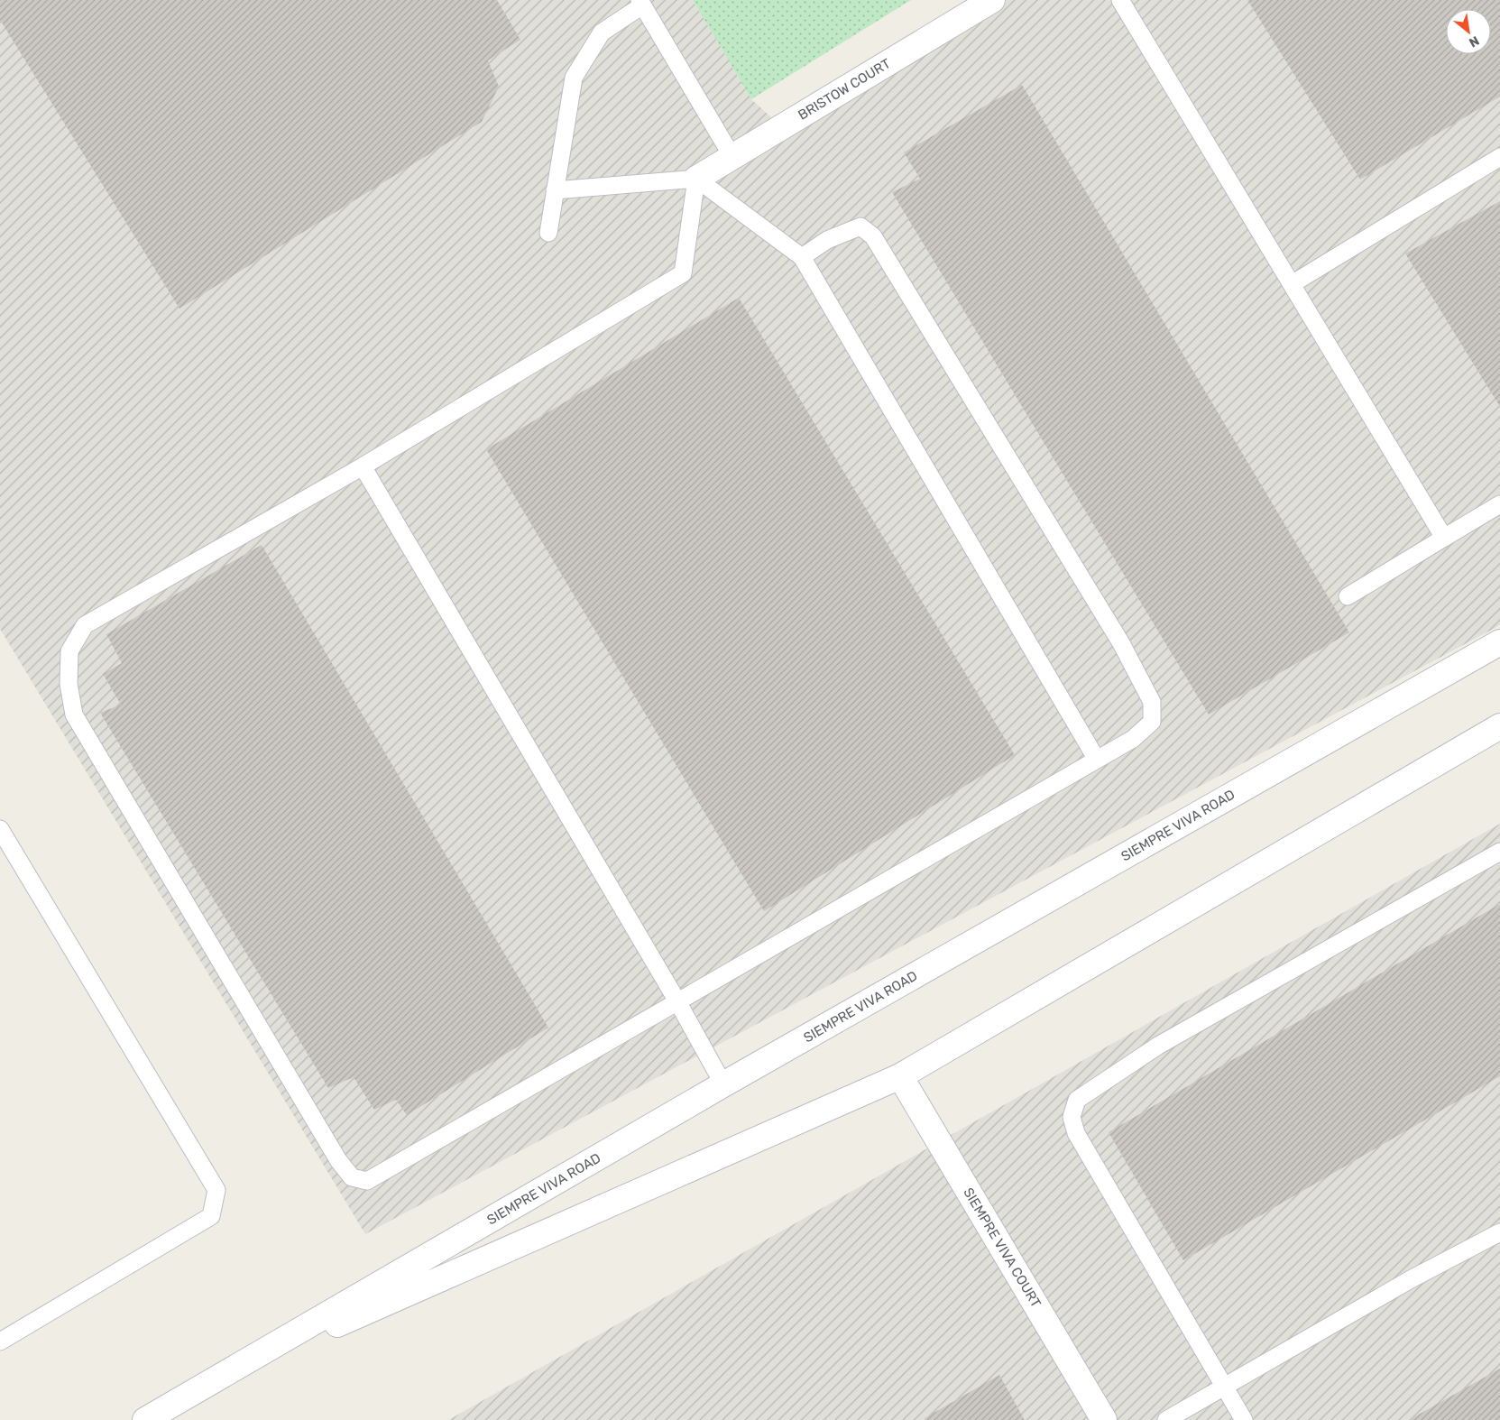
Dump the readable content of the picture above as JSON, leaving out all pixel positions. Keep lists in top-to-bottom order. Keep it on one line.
{"streets":{"main road":["BRISTOW COURT","SIEMPRE VIVA ROAD","SIEMPRE VIVA COURT"]},"crossings":[["SIEMPRE VIVA ROAD","SIEMPRE VIVA COURT"]],"north":"bottom right"}
